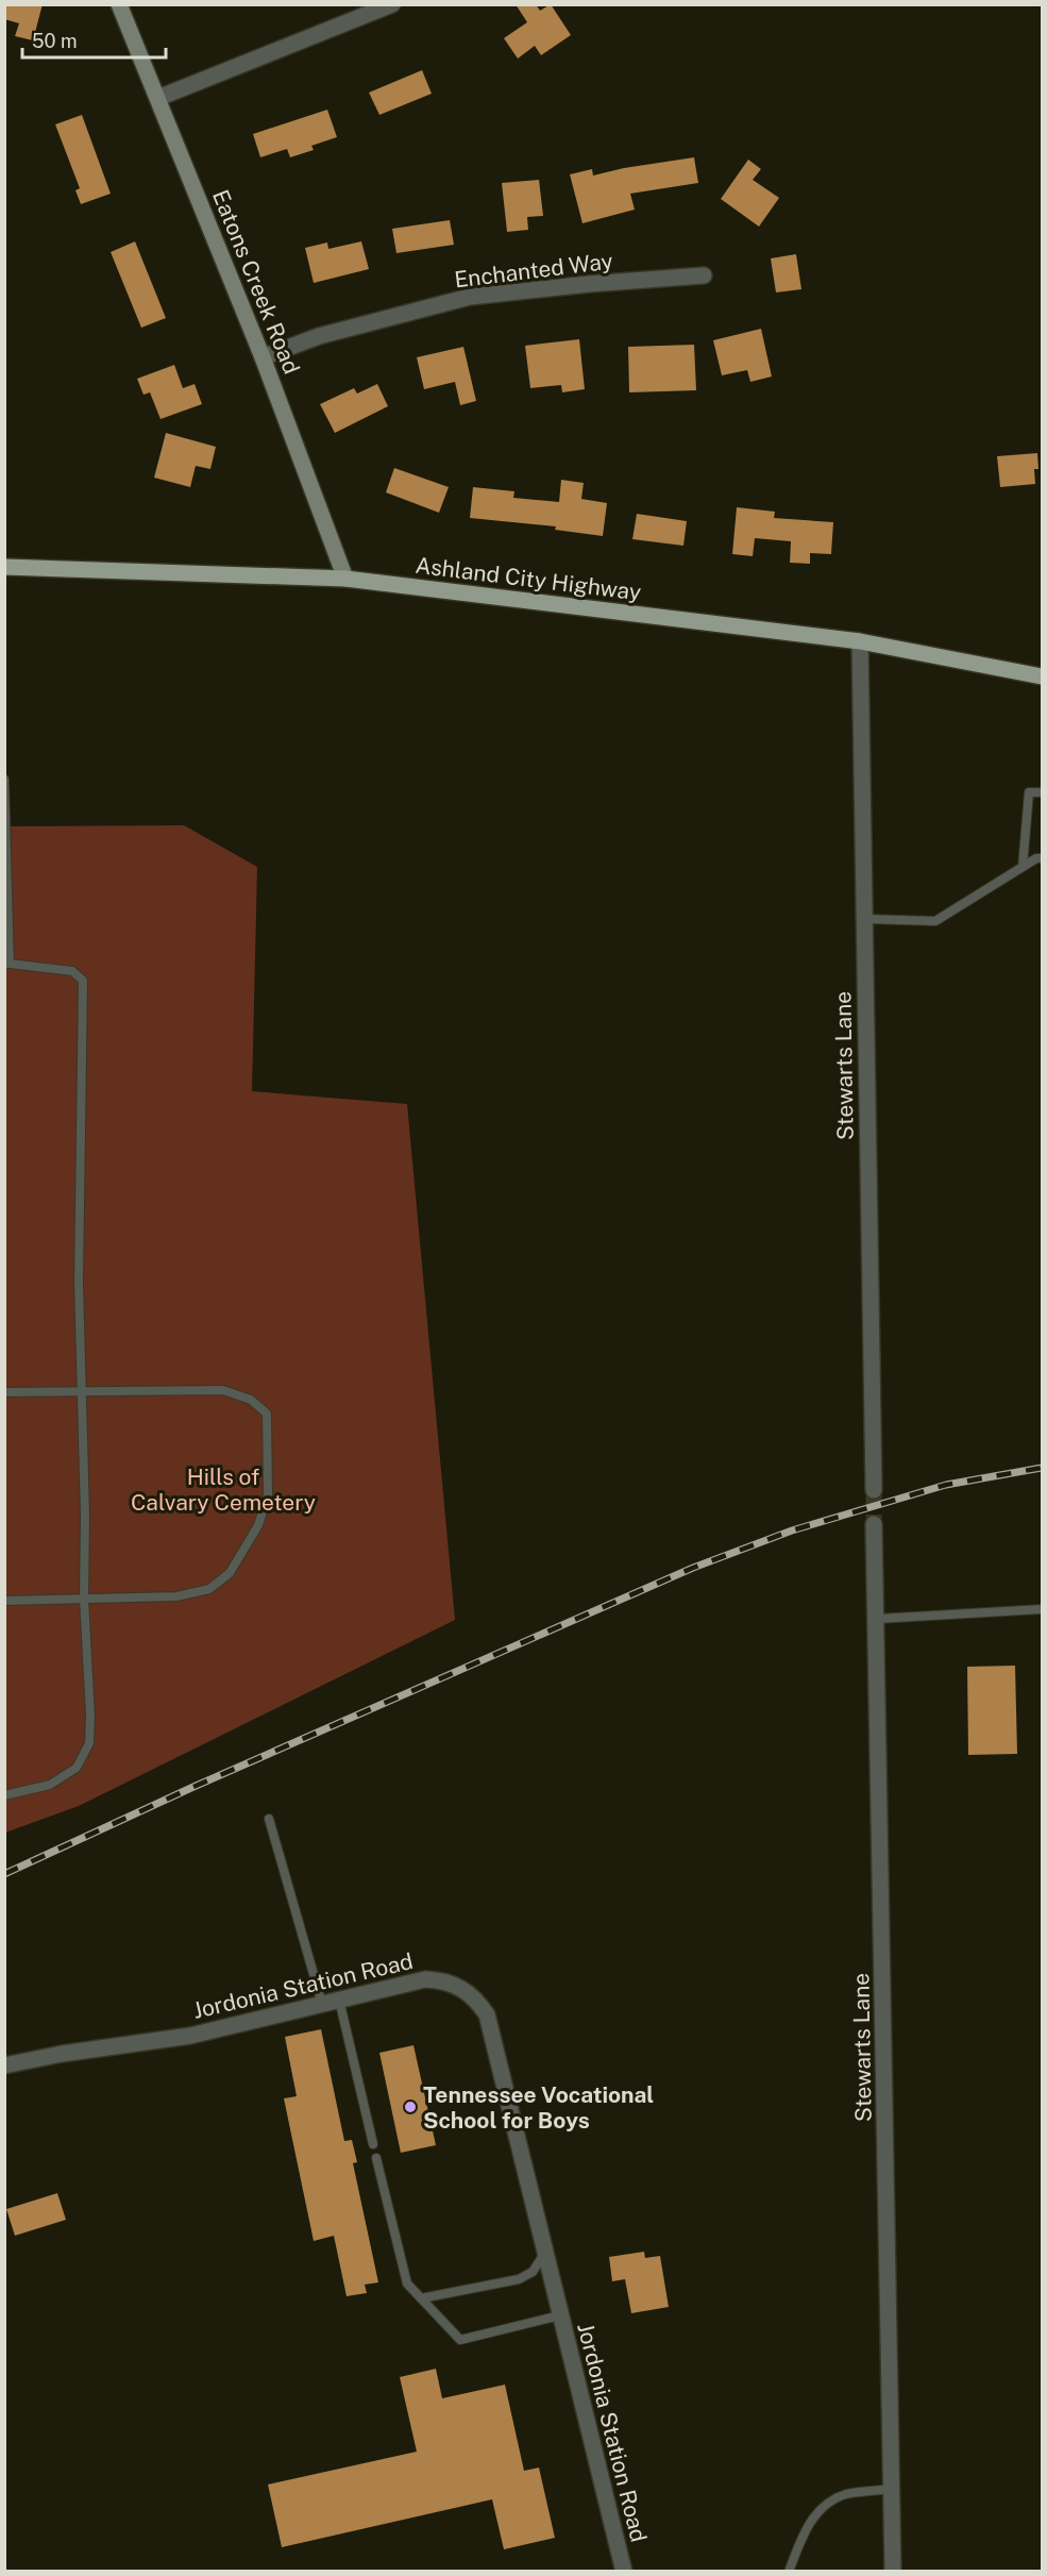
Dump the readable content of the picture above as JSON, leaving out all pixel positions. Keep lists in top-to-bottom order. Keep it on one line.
{"streets":{"main road":["Ashland City Highway"],"street":["Enchanted Way","Eatons Creek Road","Stewarts Lane","Jordonia Station Road"]},"crossings":[["Enchanted Way","Eatons Creek Road"],["Eatons Creek Road","Ashland City Highway"],["Ashland City Highway","Stewarts Lane"]],"parks":["Hills of Calvary Cemetery"],"places":["Tennessee Vocational School for Boys"],"scale_bar":"50 m"}
